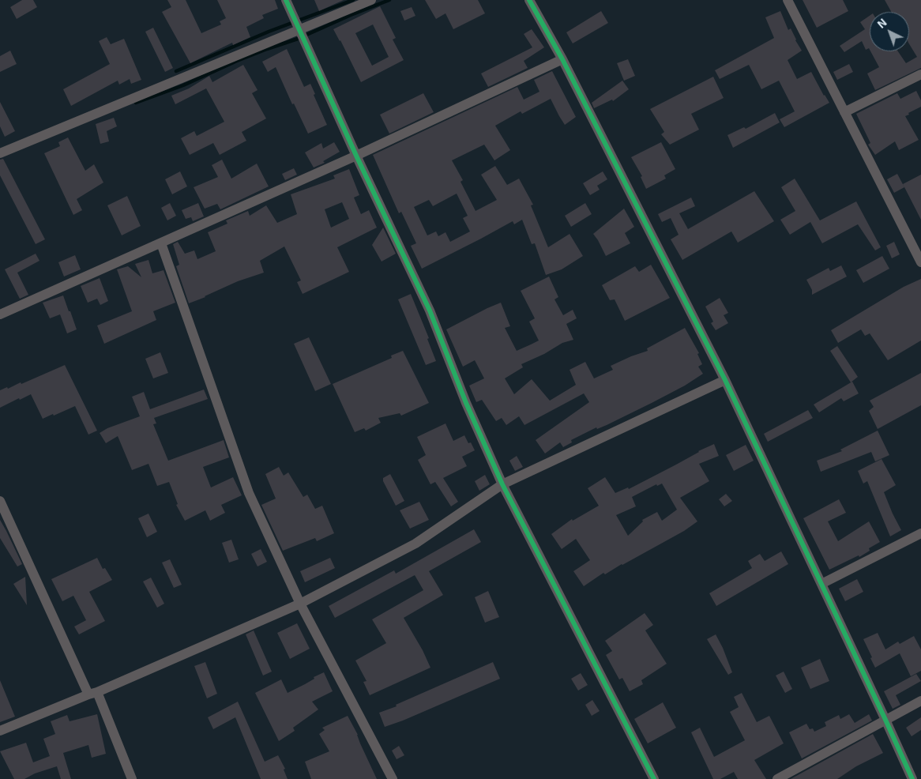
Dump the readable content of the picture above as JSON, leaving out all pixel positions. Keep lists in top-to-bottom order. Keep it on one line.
{"north":"top left"}
